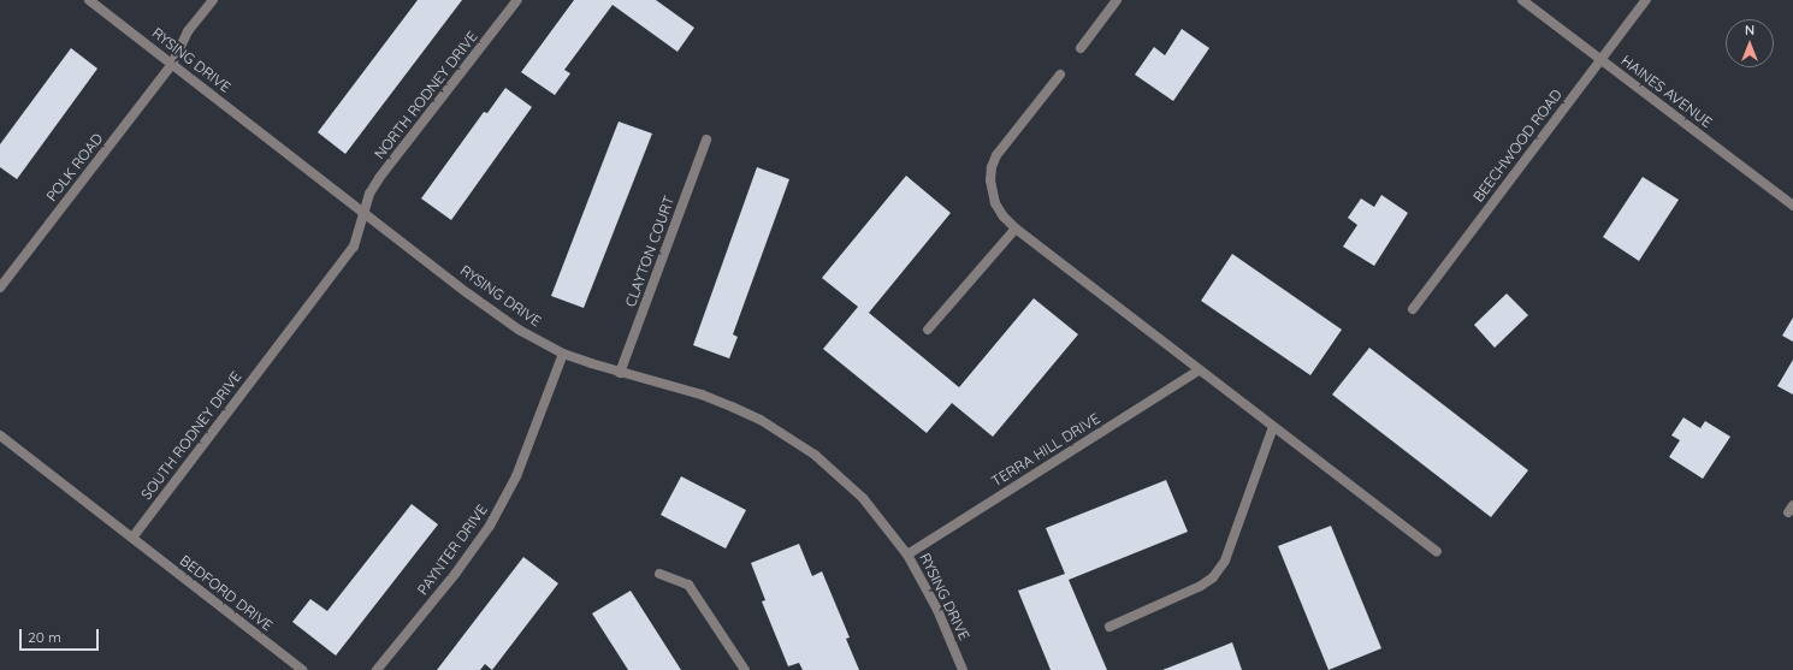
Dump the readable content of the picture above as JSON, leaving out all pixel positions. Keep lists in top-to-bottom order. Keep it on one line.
{"streets":{"street":["RYSING DRIVE","HAINES AVENUE","NORTH RODNEY DRIVE","BEECHWOOD ROAD","POLK ROAD","CLAYTON COURT","SOUTH RODNEY DRIVE","TERRA HILL DRIVE","PAYNTER DRIVE","BEDFORD DRIVE"]},"crossings":[["RYSING DRIVE","NORTH RODNEY DRIVE"],["RYSING DRIVE","POLK ROAD"],["RYSING DRIVE","CLAYTON COURT"],["RYSING DRIVE","SOUTH RODNEY DRIVE"],["RYSING DRIVE","TERRA HILL DRIVE"],["RYSING DRIVE","PAYNTER DRIVE"],["HAINES AVENUE","BEECHWOOD ROAD"],["NORTH RODNEY DRIVE","SOUTH RODNEY DRIVE"],["SOUTH RODNEY DRIVE","BEDFORD DRIVE"]],"scale_bar":"20 m","north":"top"}
